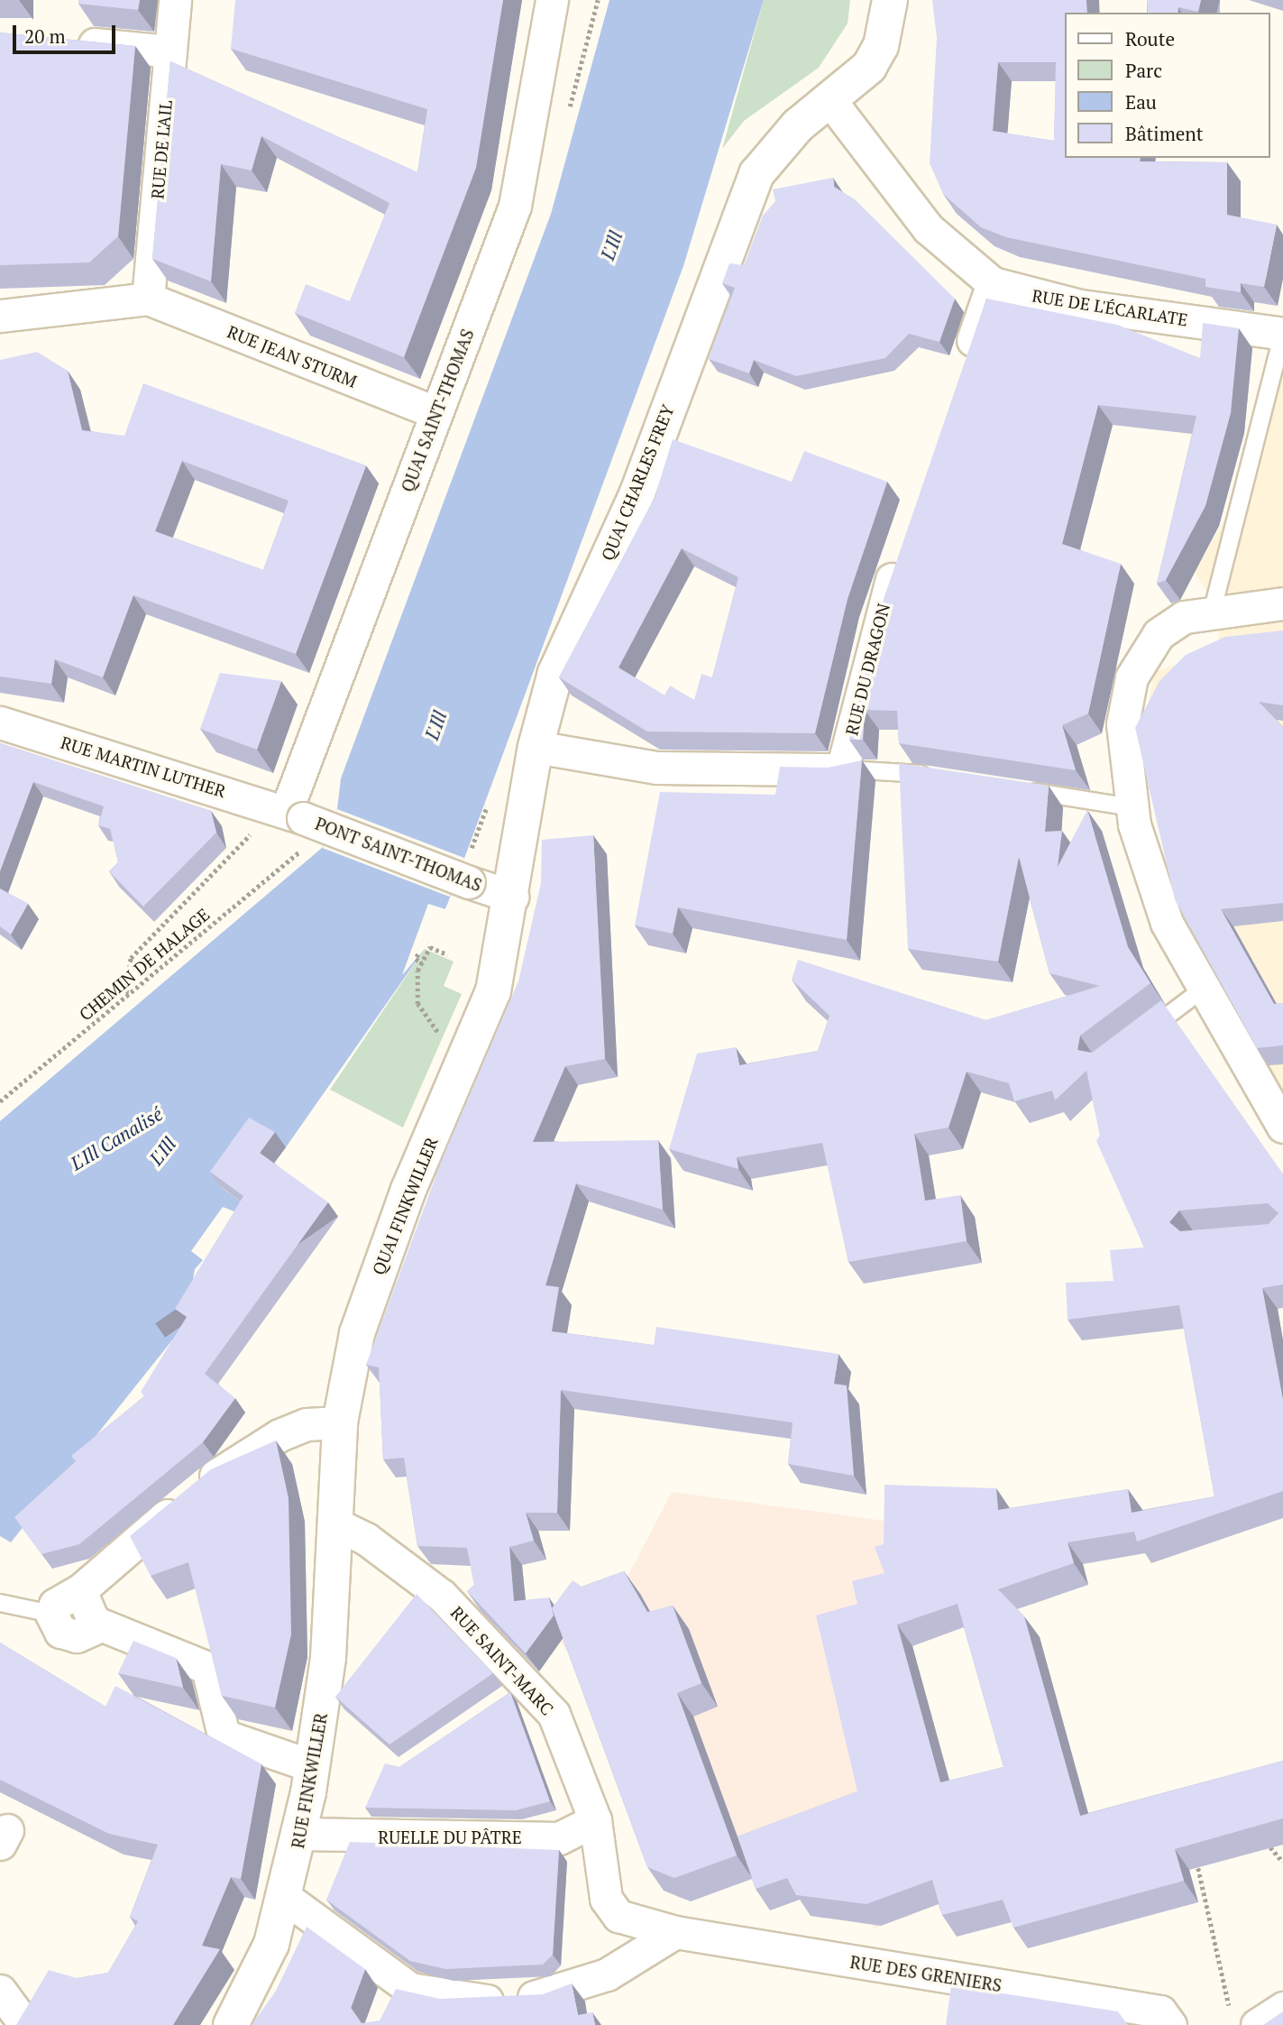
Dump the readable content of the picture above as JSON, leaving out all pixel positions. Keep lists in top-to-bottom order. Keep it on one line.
{"streets":{"street":["RUE DE L'AIL","RUE DE L'ÉCARLATE","RUE JEAN STURM","QUAI SAINT-THOMAS","QUAI CHARLES FREY","RUE DU DRAGON","RUE MARTIN LUTHER","PONT SAINT-THOMAS","QUAI FINKWILLER","RUE SAINT-MARC","RUE FINKWILLER","RUELLE DU PÂTRE","RUE DES GRENIERS"],"path":["CHEMIN DE HALAGE"]},"crossings":[["RUE DE L'AIL","RUE JEAN STURM"],["RUE DE L'ÉCARLATE","QUAI CHARLES FREY"],["RUE JEAN STURM","QUAI SAINT-THOMAS"],["QUAI SAINT-THOMAS","RUE MARTIN LUTHER"],["QUAI SAINT-THOMAS","PONT SAINT-THOMAS"],["QUAI SAINT-THOMAS","CHEMIN DE HALAGE"],["QUAI CHARLES FREY","PONT SAINT-THOMAS"],["QUAI CHARLES FREY","QUAI FINKWILLER"],["RUE MARTIN LUTHER","PONT SAINT-THOMAS"],["RUE MARTIN LUTHER","CHEMIN DE HALAGE"],["PONT SAINT-THOMAS","CHEMIN DE HALAGE"],["PONT SAINT-THOMAS","QUAI FINKWILLER"],["QUAI FINKWILLER","RUE SAINT-MARC"],["QUAI FINKWILLER","RUE FINKWILLER"],["RUE SAINT-MARC","RUE FINKWILLER"],["RUE SAINT-MARC","RUELLE DU PÂTRE"],["RUE SAINT-MARC","RUE DES GRENIERS"],["RUE FINKWILLER","RUELLE DU PÂTRE"]],"water":["L'Ill","L'Ill Canalisé"],"legend":["Route","Parc","Eau","Bâtiment"],"scale_bar":"20 m"}
